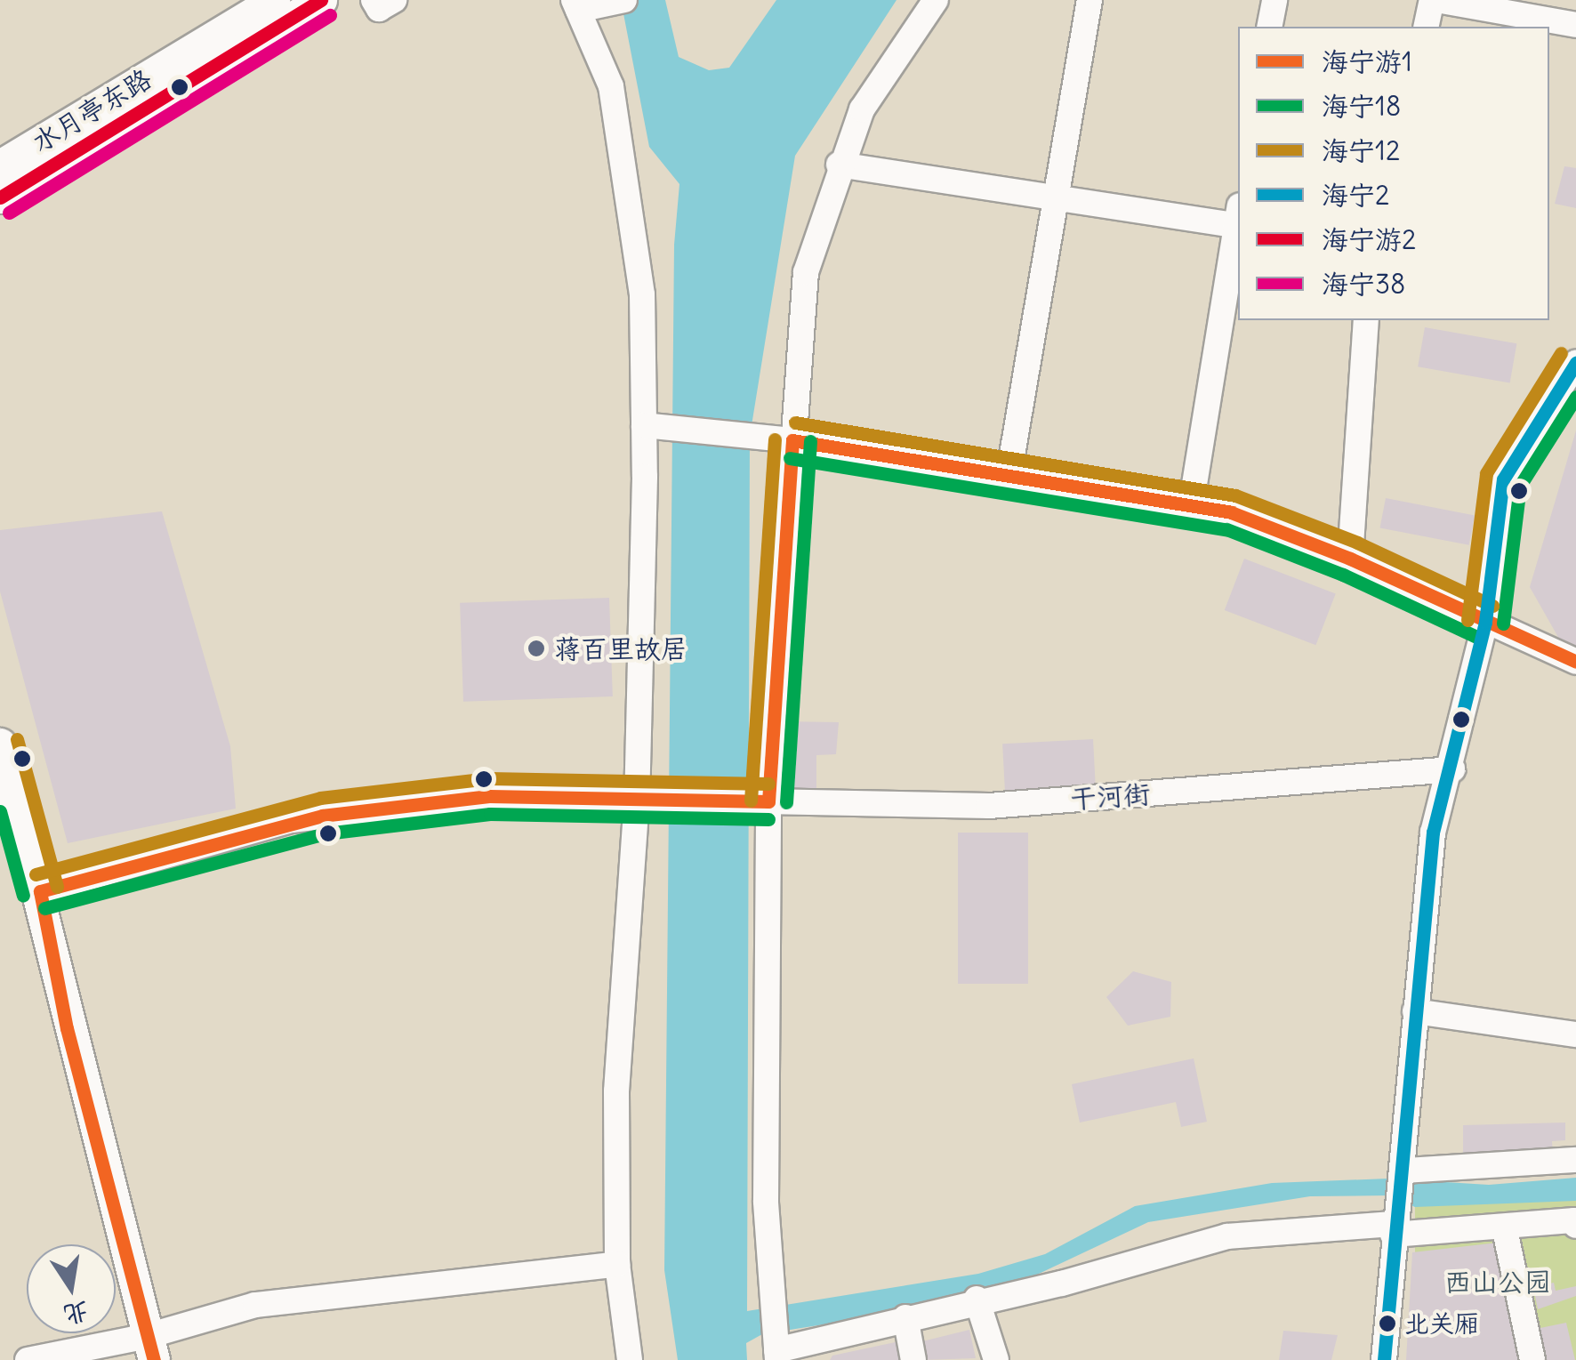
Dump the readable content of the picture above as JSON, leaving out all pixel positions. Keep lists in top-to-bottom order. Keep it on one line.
{"streets":{"main road":["水月亭东路"],"street":["干河街"]},"parks":["西山公园"],"places":["蒋百里故居","北关厢"],"lines":["transit line 海宁游2","transit line 海宁38","transit line 海宁12","transit line 海宁2","transit line 海宁18","transit line 海宁游1"],"legend":["海宁游1","海宁18","海宁12","海宁2","海宁游2","海宁38"],"north":"bottom"}
